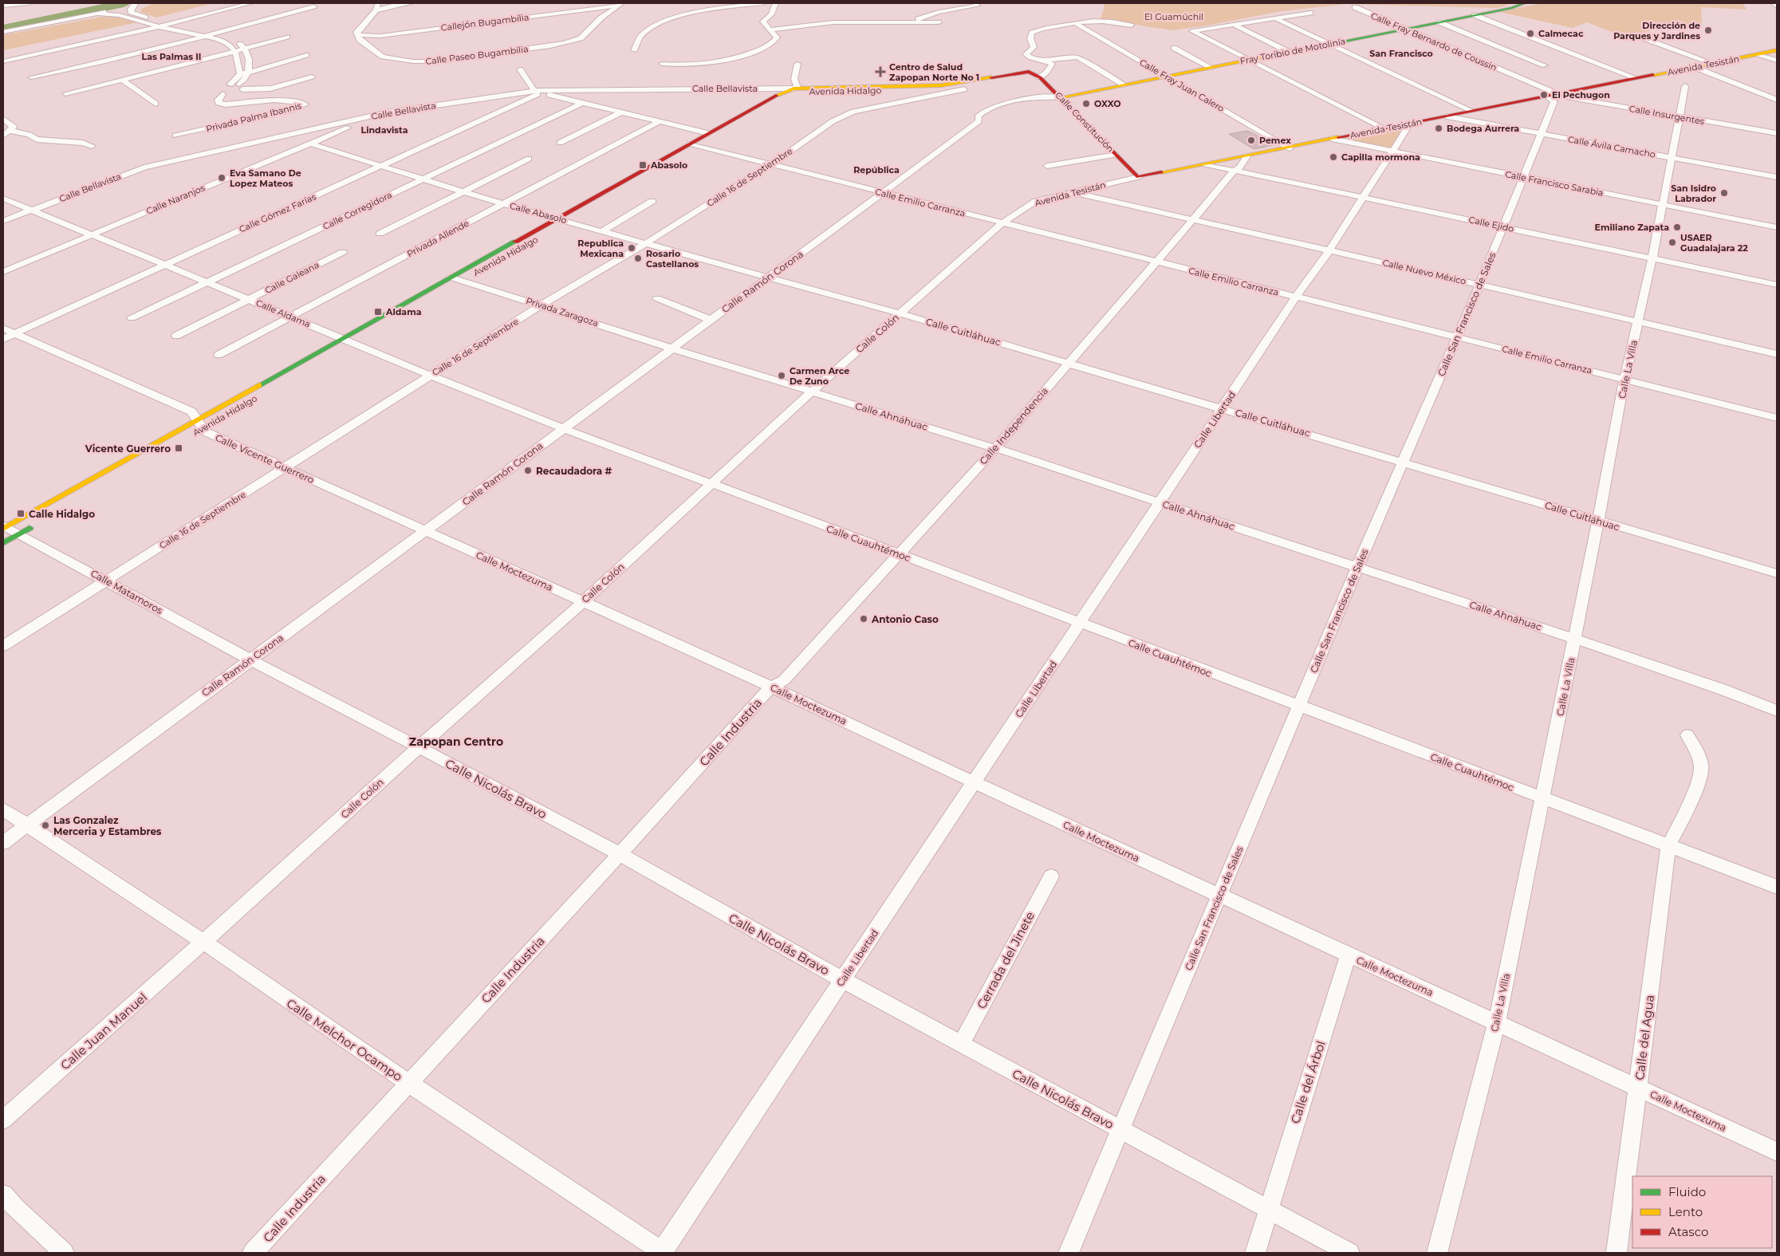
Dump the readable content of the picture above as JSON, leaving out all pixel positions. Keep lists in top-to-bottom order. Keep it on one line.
{"streets":{"main road":["Fray Toribio de Motolinía","Avenida Tesistán","Avenida Hidalgo","Calle Constitución"],"street":["Callejón Bugambilia","Calle Fray Bernardo de Coussin","Calle Paseo Bugambilia","Calle Fray Juan Calero","Calle Bellavista","Calle Insurgentes","Privada Palma Ibannis","Calle Ávila Camacho","Calle 16 de Septiembre","Calle Francisco Sarabia","Calle Naranjos","Calle Emilio Carranza","Calle Corregidora","Calle Gómez Farías","Calle Abasolo","Calle Ejido","Privada Allende","Calle Nuevo México","Calle Galeana","Calle Ramón Corona","Privada Zaragoza","Calle Aldama","Calle San Francisco de Sales","Calle Cuitláhuac","Calle Colón","Calle La Villa","Calle Ahnáhuac","Calle Libertad","Calle Independencia","Calle Vicente Guerrero","Calle Cuauhtémoc","Calle Moctezuma","Calle Matamoros","Calle Industria","Calle Nicolás Bravo","Cerrada del Jinete","Calle Juan Manuel","Calle del Agua","Calle Melchor Ocampo","Calle del Árbol"]},"crossings":[["Callejón Bugambilia","Calle Paseo Bugambilia"],["Calle Fray Bernardo de Coussin","Fray Toribio de Motolinía"],["Calle Fray Bernardo de Coussin","Avenida Tesistán"],["Calle Fray Bernardo de Coussin","Calle Insurgentes"],["Fray Toribio de Motolinía","Calle Fray Juan Calero"],["Fray Toribio de Motolinía","Calle Constitución"],["Fray Toribio de Motolinía","Calle Ramón Corona"],["Avenida Tesistán","Calle Fray Juan Calero"],["Avenida Tesistán","Calle Insurgentes"],["Avenida Tesistán","Calle Constitución"],["Avenida Tesistán","Calle Ávila Camacho"],["Avenida Tesistán","Calle Francisco Sarabia"],["Avenida Tesistán","Calle Emilio Carranza"],["Avenida Tesistán","Calle Ejido"],["Avenida Tesistán","Calle Nuevo México"],["Avenida Tesistán","Calle San Francisco de Sales"],["Avenida Tesistán","Calle Colón"],["Avenida Tesistán","Calle Libertad"],["Avenida Tesistán","Calle Independencia"],["Calle Bellavista","Avenida Hidalgo"],["Calle Bellavista","Calle Naranjos"],["Calle Bellavista","Calle Gómez Farías"],["Calle Bellavista","Calle Aldama"],["Avenida Hidalgo","Calle Constitución"],["Avenida Hidalgo","Calle 16 de Septiembre"],["Avenida Hidalgo","Calle Emilio Carranza"],["Avenida Hidalgo","Calle Abasolo"],["Avenida Hidalgo","Privada Zaragoza"],["Avenida Hidalgo","Calle Aldama"],["Avenida Hidalgo","Calle Vicente Guerrero"],["Avenida Hidalgo","Calle Matamoros"],["Calle Insurgentes","Calle La Villa"],["Calle Constitución","Calle Ramón Corona"],["Calle Ávila Camacho","Calle San Francisco de Sales"],["Calle Ávila Camacho","Calle La Villa"],["Calle 16 de Septiembre","Calle Emilio Carranza"],["Calle 16 de Septiembre","Calle Abasolo"],["Calle 16 de Septiembre","Privada Zaragoza"],["Calle 16 de Septiembre","Calle Aldama"],["Calle 16 de Septiembre","Calle Vicente Guerrero"],["Calle 16 de Septiembre","Calle Matamoros"],["Calle Francisco Sarabia","Calle San Francisco de Sales"],["Calle Francisco Sarabia","Calle La Villa"],["Calle Francisco Sarabia","Calle Libertad"],["Calle Naranjos","Calle Abasolo"],["Calle Naranjos","Calle Aldama"],["Calle Emilio Carranza","Calle Ramón Corona"],["Calle Emilio Carranza","Calle San Francisco de Sales"],["Calle Emilio Carranza","Calle Colón"],["Calle Emilio Carranza","Calle La Villa"],["Calle Emilio Carranza","Calle Libertad"],["Calle Emilio Carranza","Calle Independencia"],["Calle Corregidora","Calle Abasolo"],["Calle Corregidora","Calle Aldama"],["Calle Gómez Farías","Calle Abasolo"],["Calle Gómez Farías","Calle Aldama"],["Calle Gómez Farías","Calle Vicente Guerrero"],["Calle Abasolo","Privada Allende"],["Calle Abasolo","Calle Ramón Corona"],["Calle Abasolo","Calle Cuitláhuac"],["Calle Ejido","Calle San Francisco de Sales"],["Calle Ejido","Calle La Villa"],["Calle Ejido","Calle Libertad"],["Calle Ejido","Calle Independencia"],["Privada Allende","Calle Aldama"],["Calle Nuevo México","Calle San Francisco de Sales"],["Calle Nuevo México","Calle La Villa"],["Calle Nuevo México","Calle Libertad"],["Calle Nuevo México","Calle Independencia"],["Calle Galeana","Calle Aldama"],["Calle Ramón Corona","Privada Zaragoza"],["Calle Ramón Corona","Calle Aldama"],["Calle Ramón Corona","Calle Cuitláhuac"],["Calle Ramón Corona","Calle Ahnáhuac"],["Calle Ramón Corona","Calle Vicente Guerrero"],["Calle Ramón Corona","Calle Cuauhtémoc"],["Calle Ramón Corona","Calle Moctezuma"],["Calle Ramón Corona","Calle Matamoros"],["Calle Ramón Corona","Calle Nicolás Bravo"],["Calle Ramón Corona","Calle Melchor Ocampo"],["Privada Zaragoza","Calle Ahnáhuac"],["Calle Aldama","Calle Cuauhtémoc"],["Calle San Francisco de Sales","Calle Cuitláhuac"],["Calle San Francisco de Sales","Calle Ahnáhuac"],["Calle San Francisco de Sales","Calle Cuauhtémoc"],["Calle San Francisco de Sales","Calle Moctezuma"],["Calle San Francisco de Sales","Calle Nicolás Bravo"],["Calle Cuitláhuac","Calle Colón"],["Calle Cuitláhuac","Calle La Villa"],["Calle Cuitláhuac","Calle Libertad"],["Calle Cuitláhuac","Calle Independencia"],["Calle Colón","Calle Ahnáhuac"],["Calle Colón","Calle Cuauhtémoc"],["Calle Colón","Calle Moctezuma"],["Calle Colón","Calle Nicolás Bravo"],["Calle Colón","Calle Juan Manuel"],["Calle Colón","Calle Melchor Ocampo"],["Calle La Villa","Calle Ahnáhuac"],["Calle La Villa","Calle Cuauhtémoc"],["Calle La Villa","Calle Moctezuma"],["Calle Ahnáhuac","Calle Libertad"],["Calle Ahnáhuac","Calle Independencia"],["Calle Libertad","Calle Cuauhtémoc"],["Calle Libertad","Calle Moctezuma"],["Calle Libertad","Calle Nicolás Bravo"],["Calle Libertad","Calle Melchor Ocampo"],["Calle Independencia","Calle Cuauhtémoc"],["Calle Independencia","Calle Moctezuma"],["Calle Independencia","Calle Industria"],["Calle Vicente Guerrero","Calle Moctezuma"],["Calle Cuauhtémoc","Calle del Agua"],["Calle Moctezuma","Calle Industria"],["Calle Moctezuma","Calle del Agua"],["Calle Moctezuma","Calle del Árbol"],["Calle Matamoros","Calle Nicolás Bravo"],["Calle Industria","Calle Nicolás Bravo"],["Calle Industria","Calle Melchor Ocampo"],["Calle Nicolás Bravo","Cerrada del Jinete"],["Calle Nicolás Bravo","Calle del Árbol"],["Calle Juan Manuel","Calle Melchor Ocampo"]],"districts":["San Francisco","Las Palmas II","Lindavista","República","Zapopan Centro"],"parks":["El Guamúchil"],"places":{"other":["Dirección de Parques y Jardines","Calmecac","El Pechugon","OXXO","Bodega Aurrera","Pemex","Capilla mormona","Eva Samano De Lopez Mateos","San Isidro Labrador","Emiliano Zapata","USAER Guadalajara 22","Republica Mexicana","Rosario Castellanos","Carmen Arce De Zuno","Recaudadora #","Antonio Caso","Las Gonzalez Merceria y Estambres"],"health":["Centro de Salud Zapopan Norte No 1"],"transit":["Abasolo","Aldama","Vicente Guerrero","Calle Hidalgo"]},"legend":["Fluido","Lento","Atasco"]}
